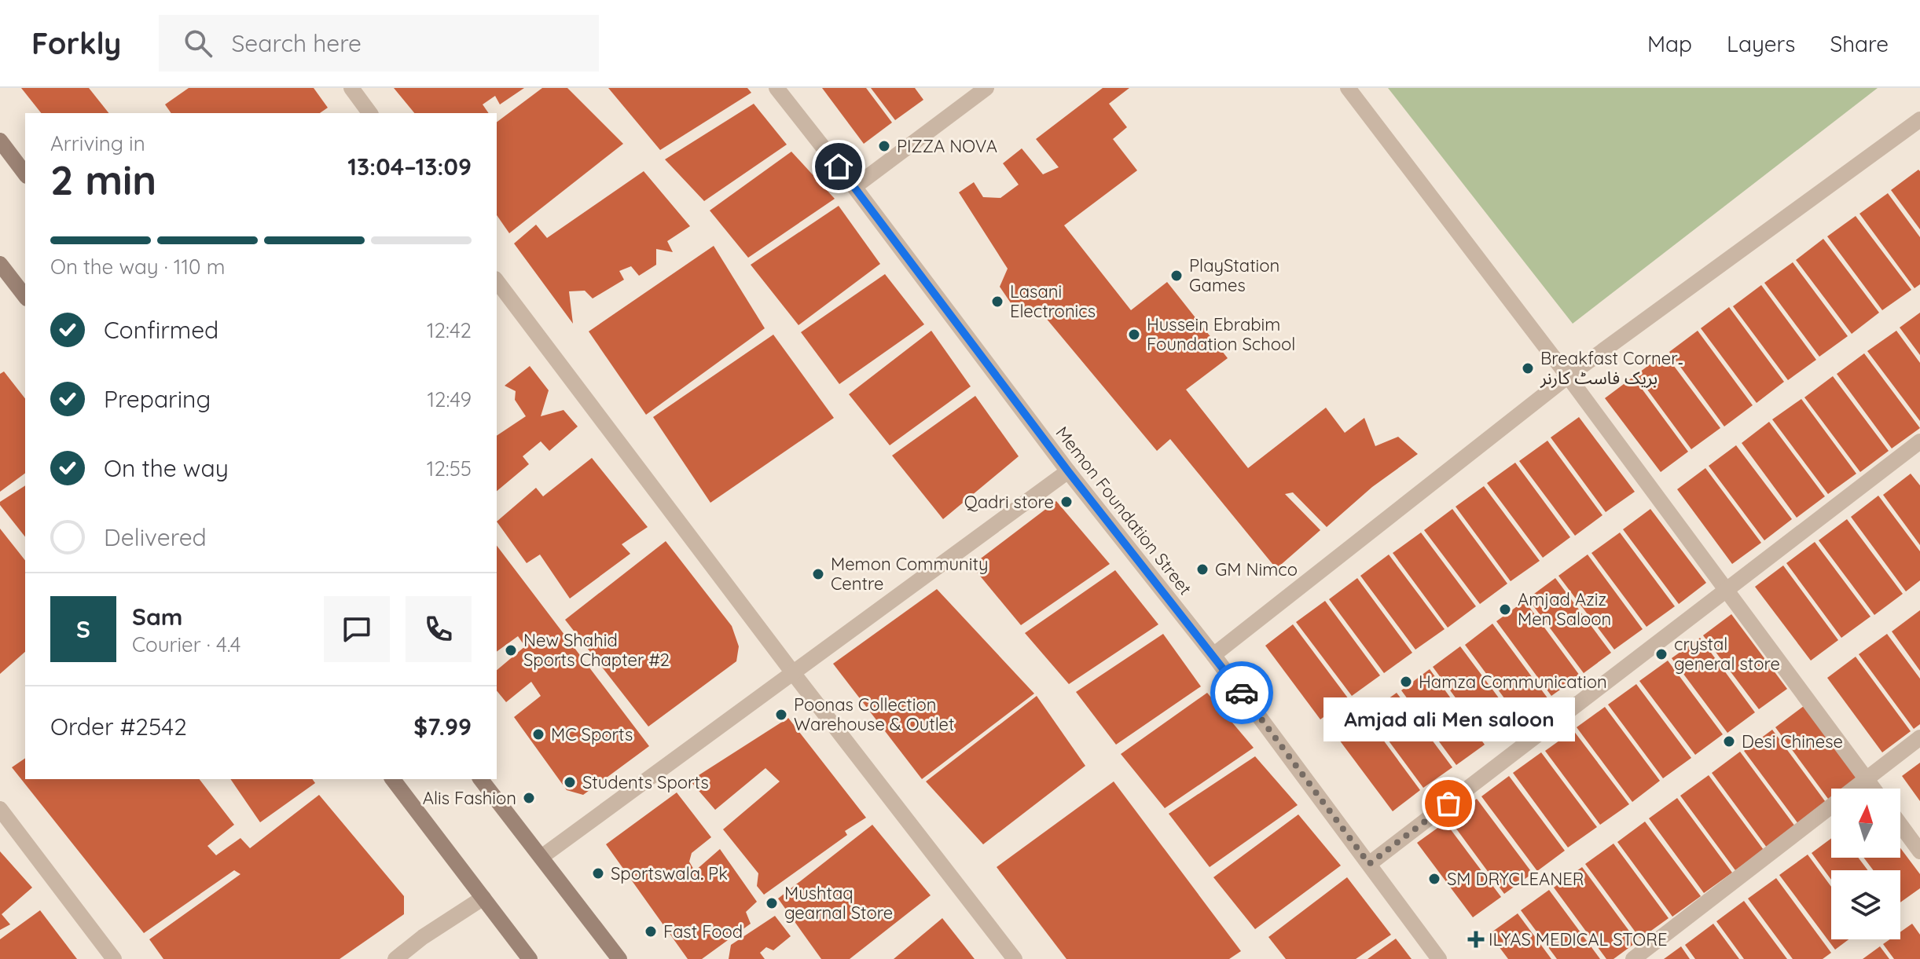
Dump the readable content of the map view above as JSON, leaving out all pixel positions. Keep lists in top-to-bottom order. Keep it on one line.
{"streets":{"street":["Memon Foundation Street"]},"places":{"other":["PIZZA NOVA","PlayStation Games","Lasani Electronics","Hussein Ebrabim Foundation School","Breakfast Corner۔ بریک فاسٹ کارنر","Qadri store","GM Nimco","Memon Community Centre","Amjad Aziz Men Saloon","New Shahid Sports Chapter #2","crystal general store","Hamza Communication","Poonas Collection Warehouse & Outlet","MC Sports","Desi Chinese","Students Sports","Alis Fashion","Amjad ali Men saloon","Sportswala. Pk","SM DRYCLEANER","Mushtaq gearnal Store","Fast Food"],"health":["ILYAS MEDICAL STORE"]},"north":"top","page":{"header":"Forkly","search":"Search here","nav":["Map","Layers","Share"],"heading":["2 min","Arriving in","13:04–13:09"],"panel":["Sam","Courier · 4.4","Order #2542","$7.99"],"bar":"On the way · 110 m","list":[["Confirmed","12:42"],["Preparing","12:49"],["On the way","12:55"],"Delivered"],"round":"S","bubble":"Amjad ali Men saloon"}}
